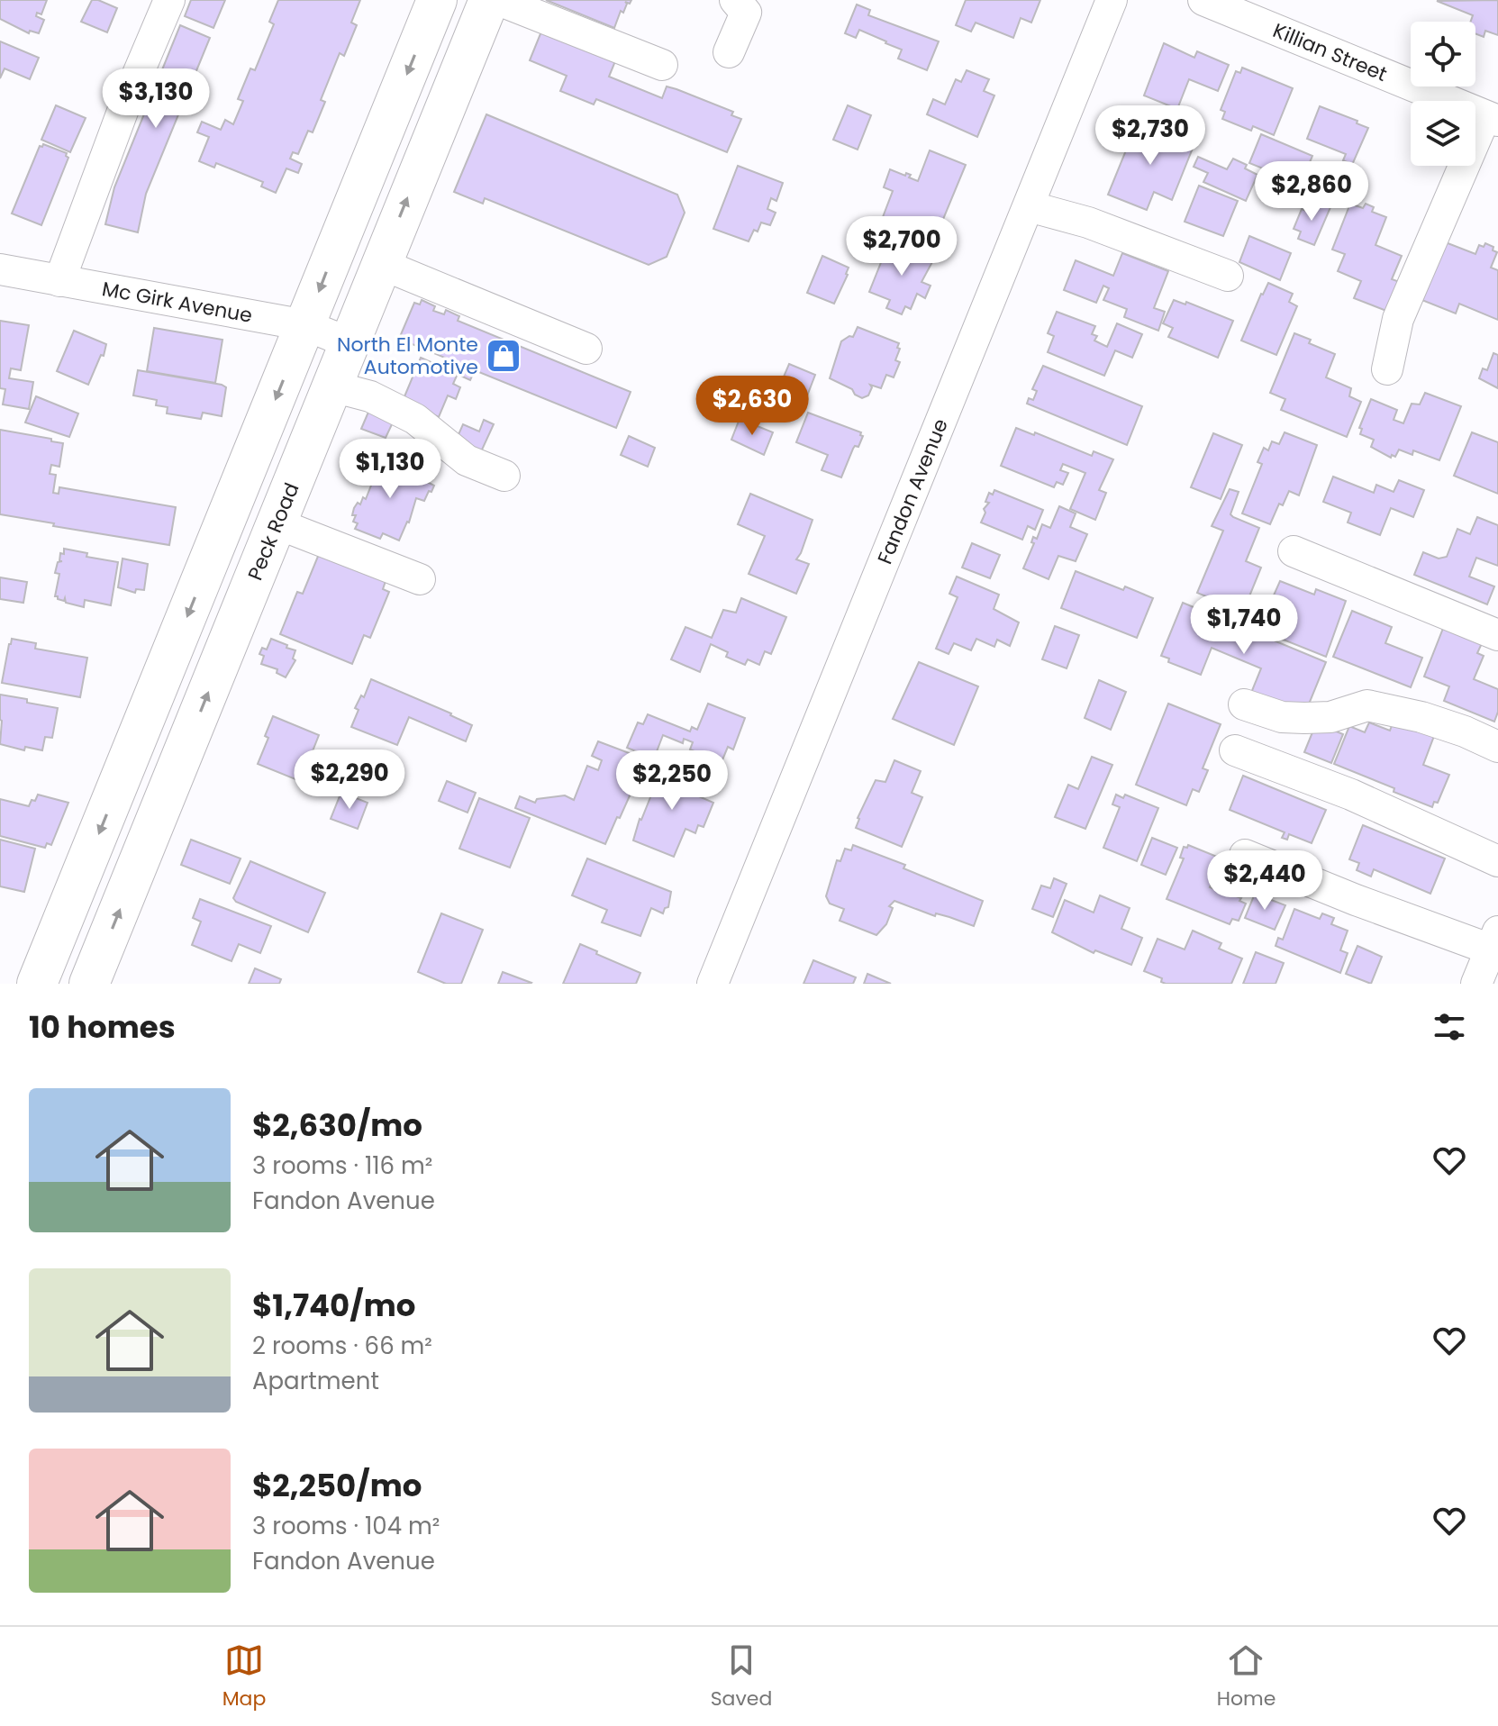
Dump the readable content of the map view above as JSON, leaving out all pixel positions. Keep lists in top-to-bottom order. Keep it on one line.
{"streets":{"main road":["Peck Road"],"street":["Killian Street","Mc Girk Avenue","Fandon Avenue"]},"crossings":[["Mc Girk Avenue","Peck Road"]],"places":{"shop":["North El Monte Automotive"]},"page":{"price":["$3,130","$2,730","$2,860","$2,700","$2,630","$1,130","$1,740","$2,290","$2,250","$2,440"],"heading":"10 homes","list":[{"name":"$2,630/mo","note":"3 rooms · 116 m² · Fandon Avenue"},{"name":"$1,740/mo","note":"2 rooms · 66 m² · Apartment"},{"name":"$2,250/mo","note":"3 rooms · 104 m² · Fandon Avenue"}],"tabs":["Map","Saved","Home"]}}
